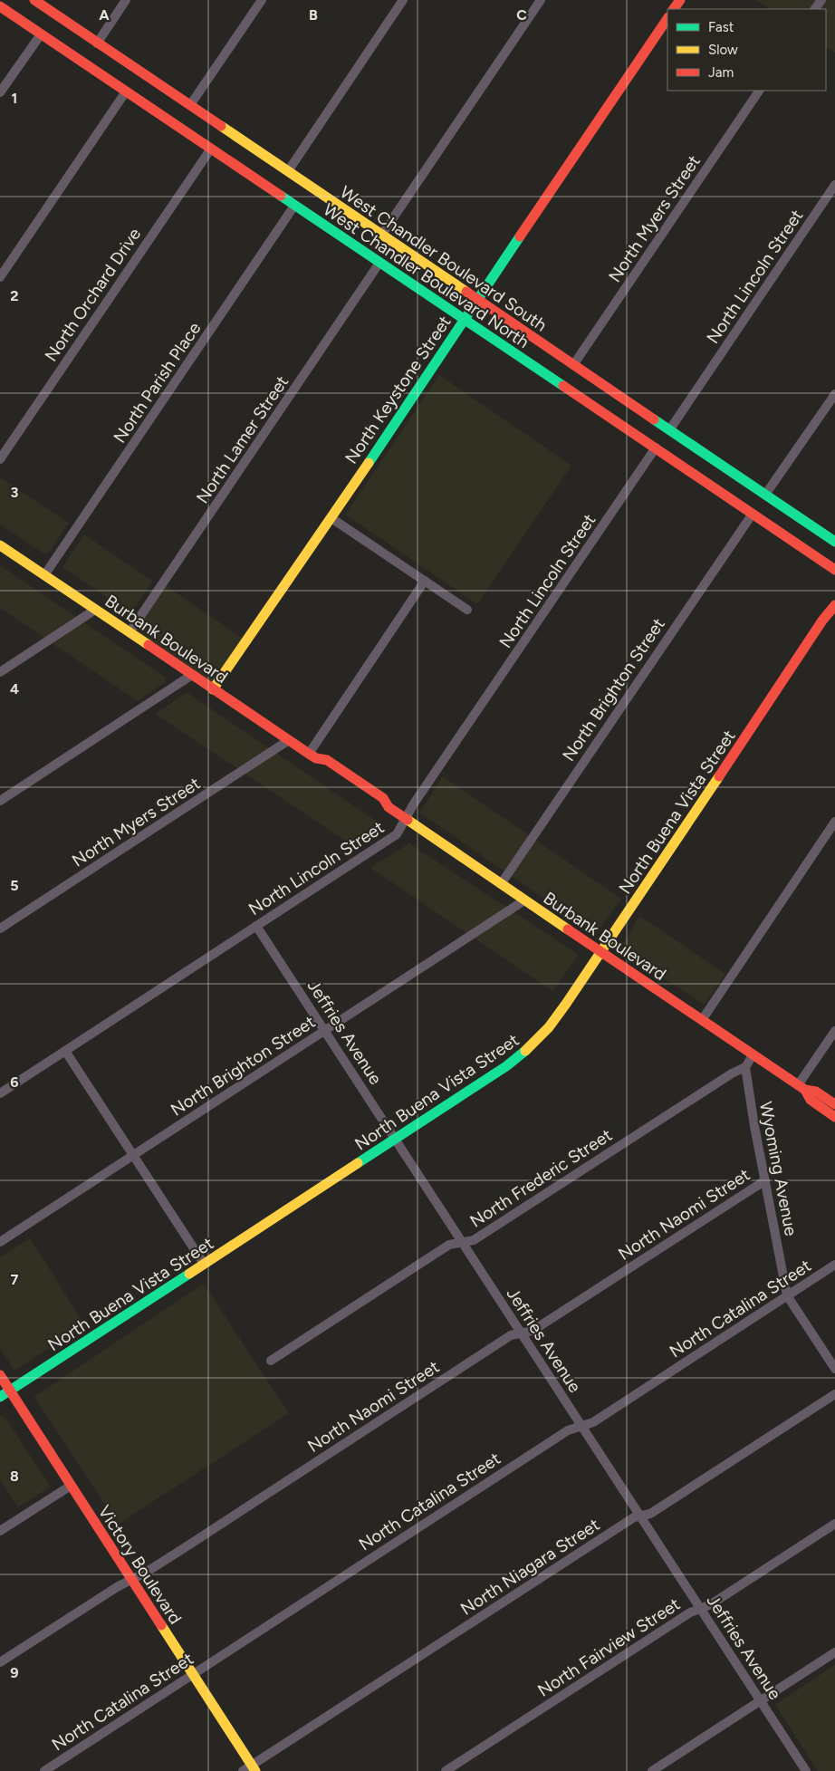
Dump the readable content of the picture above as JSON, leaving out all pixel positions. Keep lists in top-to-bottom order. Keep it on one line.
{"streets":{"main road":["West Chandler Boulevard South","West Chandler Boulevard North","North Keystone Street","Burbank Boulevard","North Buena Vista Street","Victory Boulevard"],"street":["North Myers Street","North Lincoln Street","North Orchard Drive","North Parish Place","North Lamer Street","North Brighton Street","Jeffries Avenue","Wyoming Avenue","North Frederic Street","North Naomi Street","North Catalina Street","North Niagara Street","North Fairview Street"]},"crossings":[["North Myers Street","West Chandler Boulevard South"],["North Myers Street","Burbank Boulevard"],["West Chandler Boulevard South","North Lincoln Street"],["West Chandler Boulevard South","North Keystone Street"],["West Chandler Boulevard North","North Lincoln Street"],["West Chandler Boulevard North","North Orchard Drive"],["West Chandler Boulevard North","North Parish Place"],["West Chandler Boulevard North","North Keystone Street"],["West Chandler Boulevard North","North Lamer Street"],["West Chandler Boulevard North","North Brighton Street"],["North Lincoln Street","Burbank Boulevard"],["North Lincoln Street","Jeffries Avenue"],["North Parish Place","Burbank Boulevard"],["North Keystone Street","Burbank Boulevard"],["North Lamer Street","Burbank Boulevard"],["Burbank Boulevard","North Brighton Street"],["Burbank Boulevard","North Buena Vista Street"],["North Brighton Street","Jeffries Avenue"],["North Buena Vista Street","Jeffries Avenue"],["North Buena Vista Street","Victory Boulevard"],["Jeffries Avenue","North Frederic Street"],["Jeffries Avenue","North Naomi Street"],["Jeffries Avenue","North Catalina Street"],["Jeffries Avenue","North Niagara Street"],["Jeffries Avenue","North Fairview Street"],["Wyoming Avenue","North Frederic Street"],["Wyoming Avenue","North Naomi Street"],["Wyoming Avenue","North Catalina Street"],["North Naomi Street","Victory Boulevard"],["North Catalina Street","Victory Boulevard"],["Victory Boulevard","North Niagara Street"]],"legend":["Fast","Slow","Jam"],"grid":{"columns":["A","B","C"],"rows":["1","2","3","4","5","6","7","8","9"]}}
